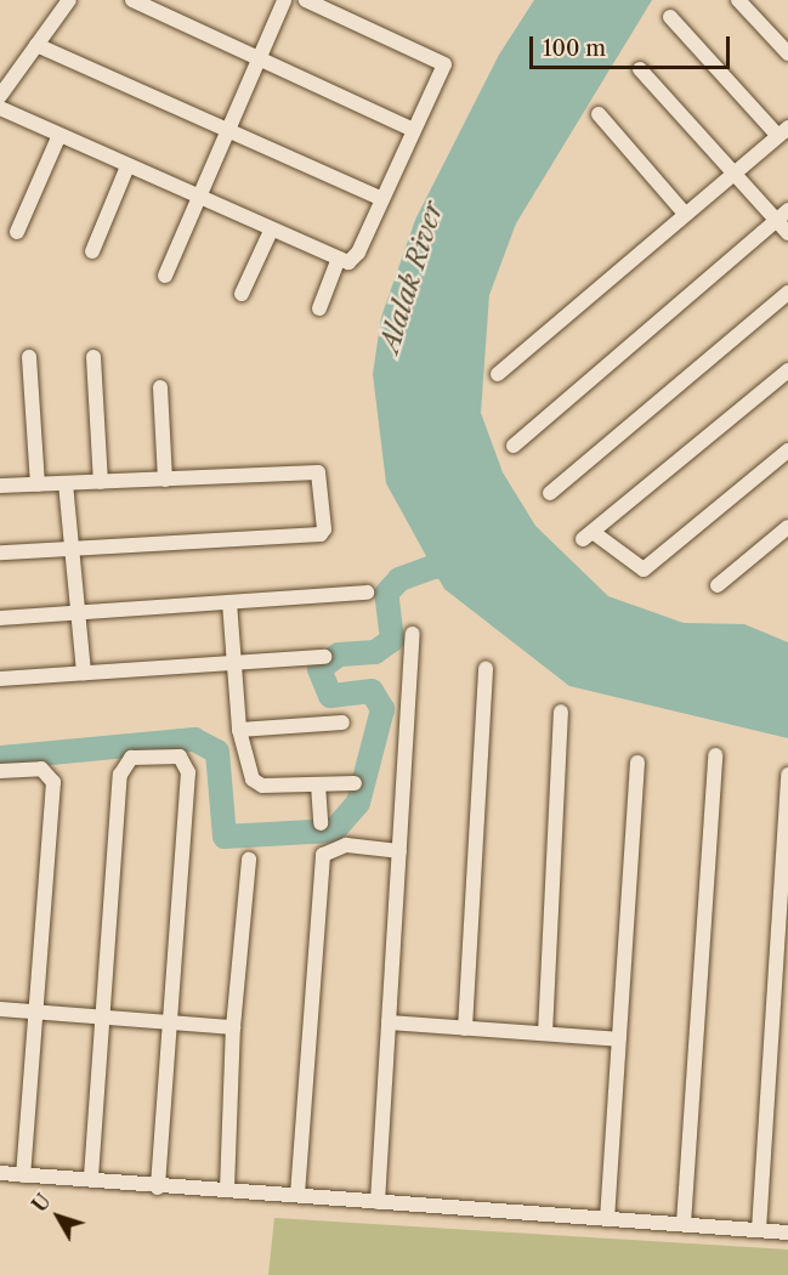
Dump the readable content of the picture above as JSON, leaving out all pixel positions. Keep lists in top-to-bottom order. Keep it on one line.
{"water":["Alalak River"],"scale_bar":"100 m","north":"top left"}
